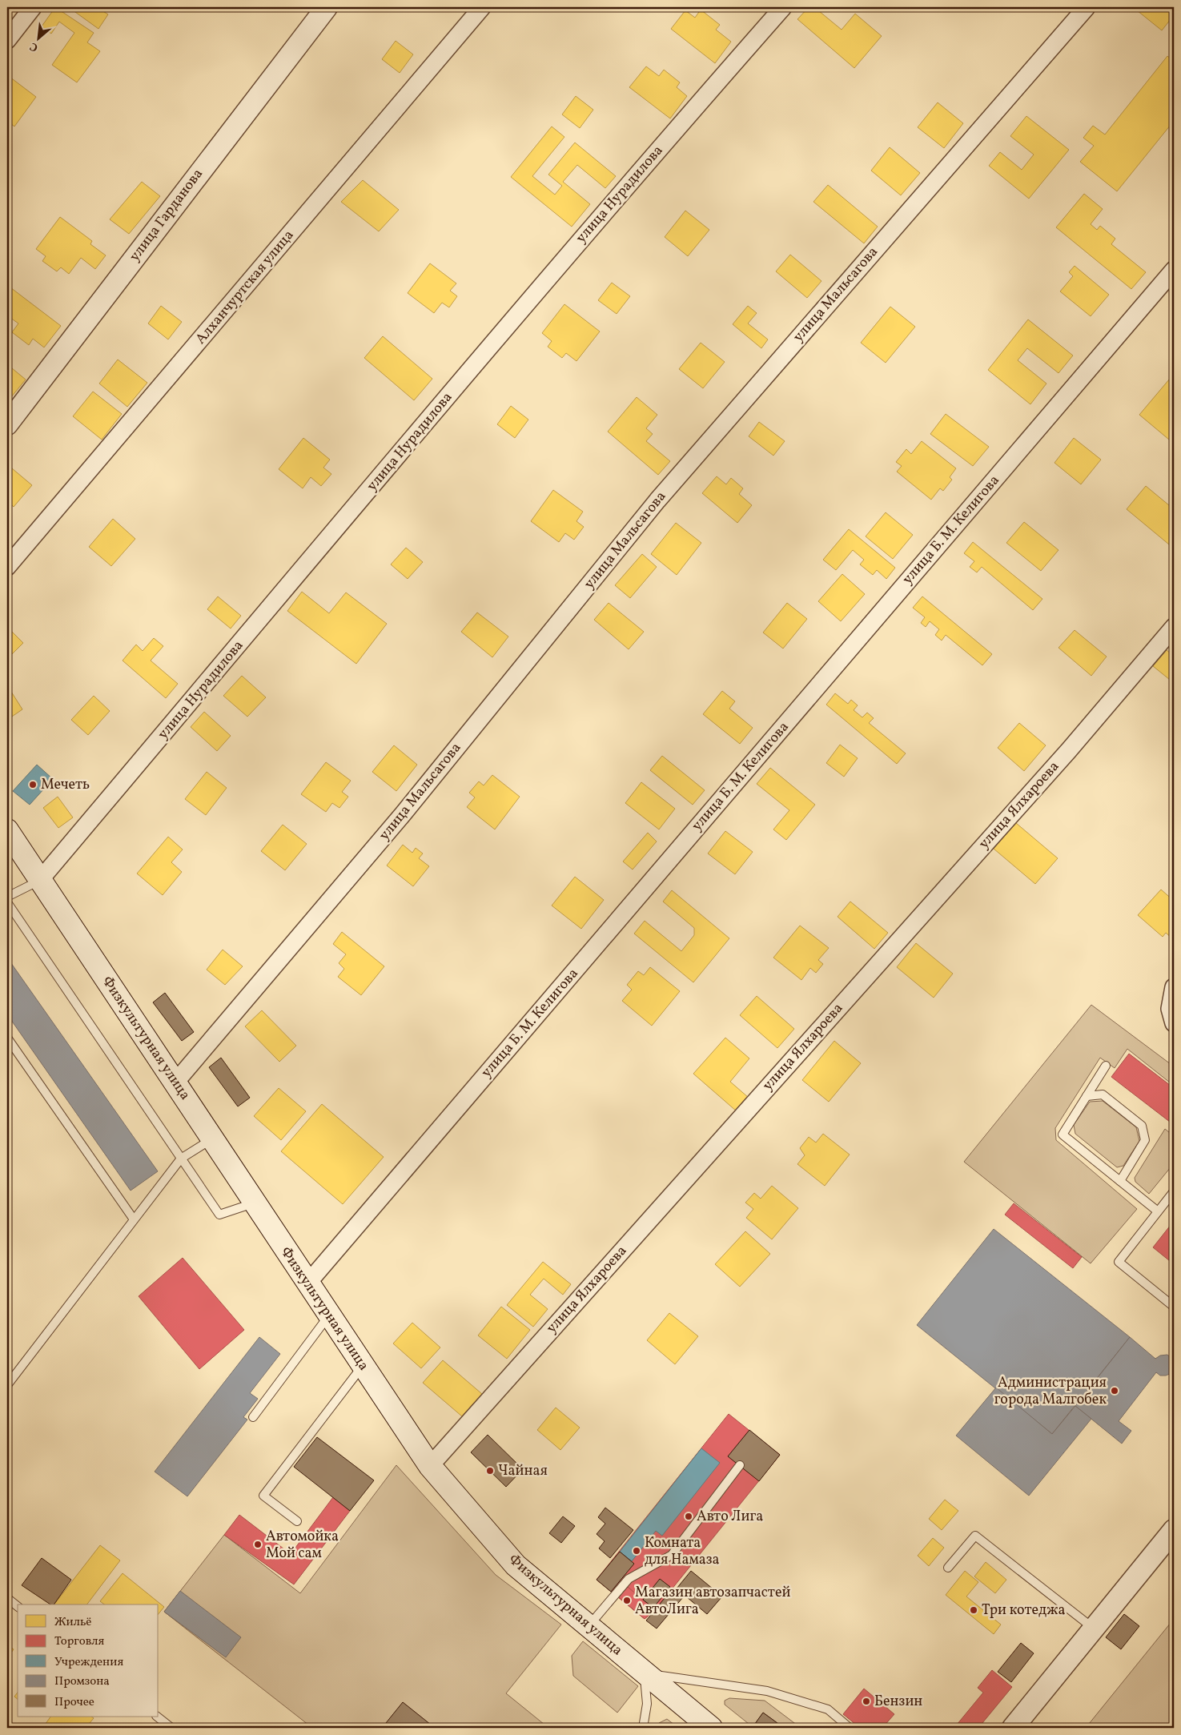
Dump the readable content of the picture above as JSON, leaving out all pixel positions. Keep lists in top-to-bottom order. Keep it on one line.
{"streets":{"main road":["Физкультурная улица"],"street":["улица Нурадилова","улица Гарданова","Алханчуртская улица","улица Мальсагова","улица Б. М. Келигова","улица Ялхароева"]},"crossings":[["улица Нурадилова","Физкультурная улица"],["улица Мальсагова","Физкультурная улица"],["улица Б. М. Келигова","Физкультурная улица"],["улица Ялхароева","Физкультурная улица"]],"places":["Мечеть","Администрация города Малгобек","Чайная","Авто Лига","Автомойка Мой сам","Комната для Намаза","Магазин автозапчастей АвтоЛига","Три котеджа","Бензин"],"legend":["Жильё","Торговля","Учреждения","Промзона","Прочее"],"north":"bottom left"}
